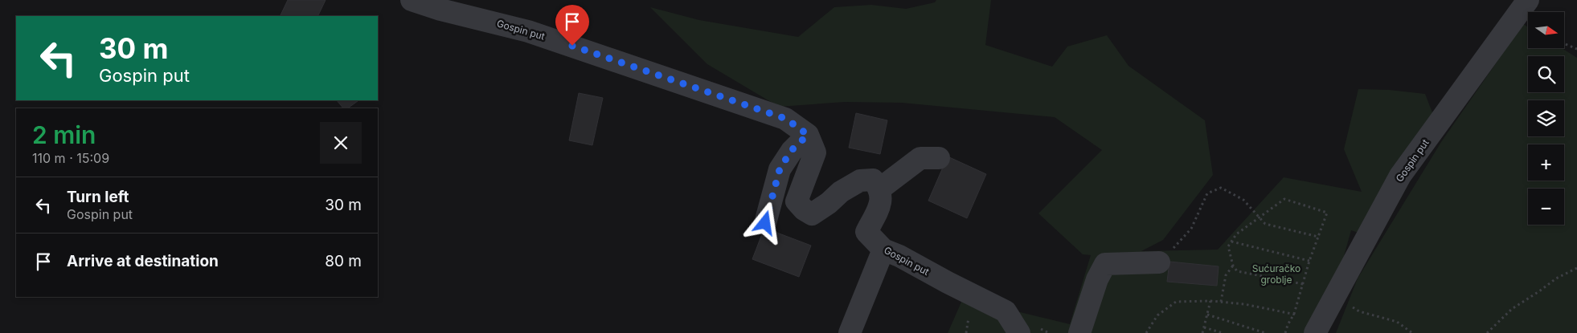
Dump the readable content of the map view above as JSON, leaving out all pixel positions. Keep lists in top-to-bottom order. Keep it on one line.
{"streets":{"street":["Gospin put"]},"parks":["Sućuračko groblje"],"north":"right","page":{"map_buttons":["+","−"],"turn":["30 m","Gospin put"],"heading":["2 min","110 m · 15:09"],"list":[{"name":"Turn left","note":"Gospin put","value":"30 m"},{"name":"Arrive at destination","value":"80 m"}]}}
